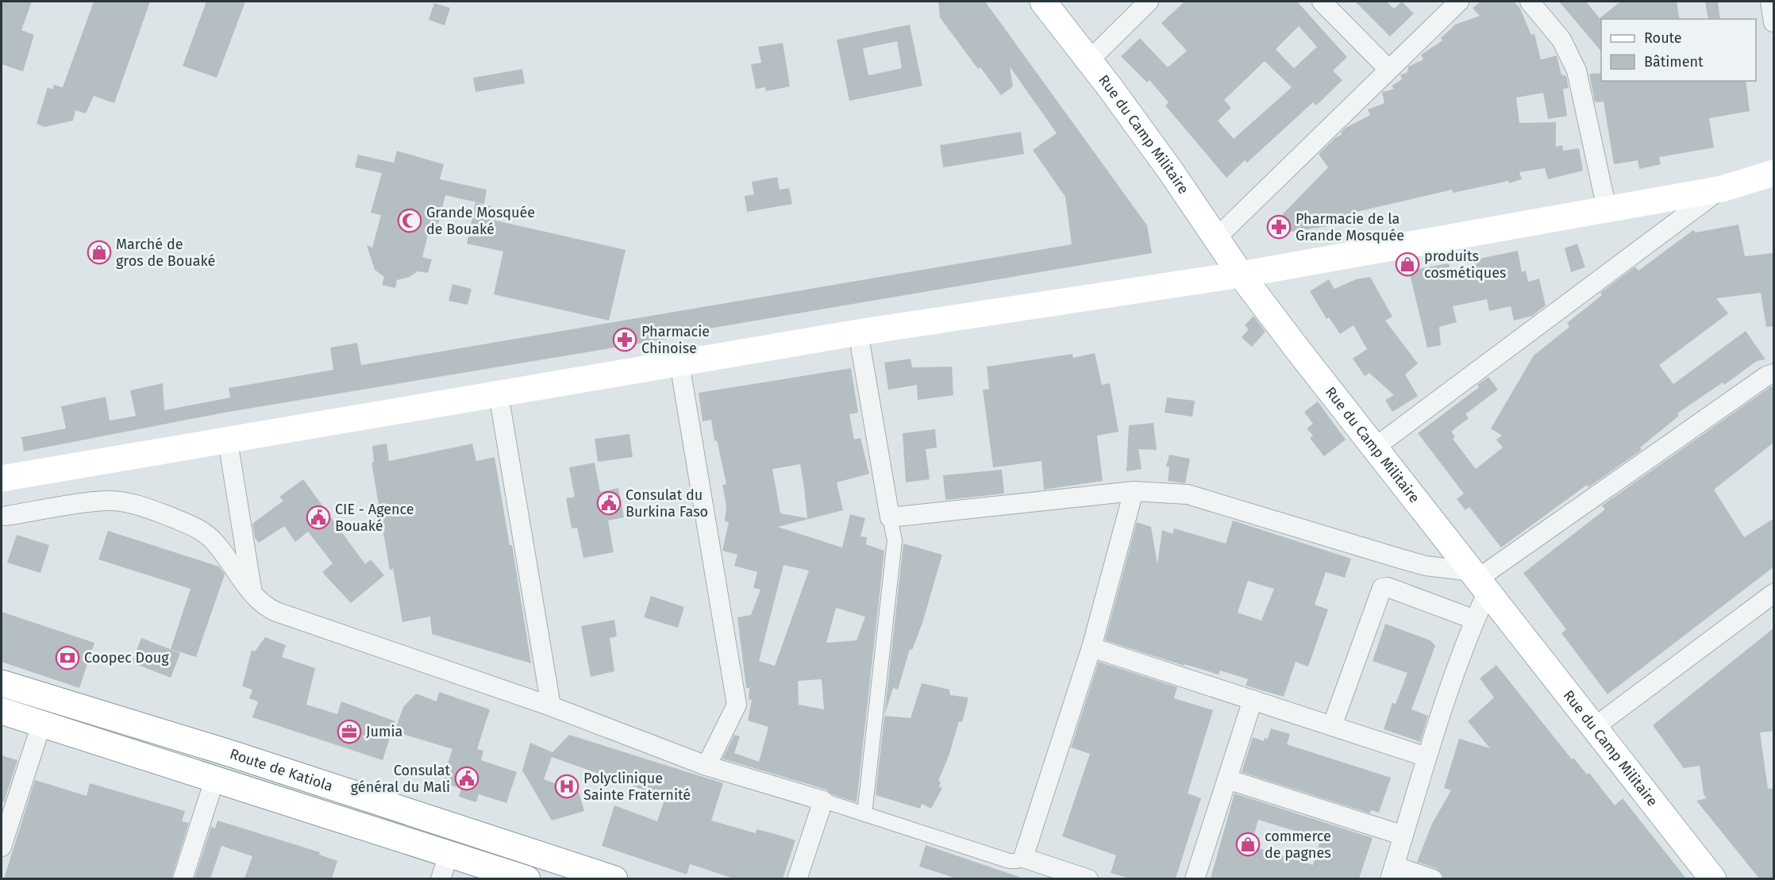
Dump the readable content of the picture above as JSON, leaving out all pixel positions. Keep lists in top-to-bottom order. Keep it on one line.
{"streets":{"main road":["Rue du Camp Militaire","Route de Katiola"]},"places":{"mosque":["Grande Mosquée de Bouaké"],"pharmacy":["Pharmacie de la Grande Mosquée","Pharmacie Chinoise"],"shop":["Marché de gros de Bouaké","produits cosmétiques","commerce de pagnes"],"public building":["Consulat du Burkina Faso","CIE - Agence Bouaké","Consulat général du Mali"],"bank":["Coopec Doug"],"office":["Jumia"],"hospital":["Polyclinique Sainte Fraternité"]},"legend":["Route","Bâtiment"]}
